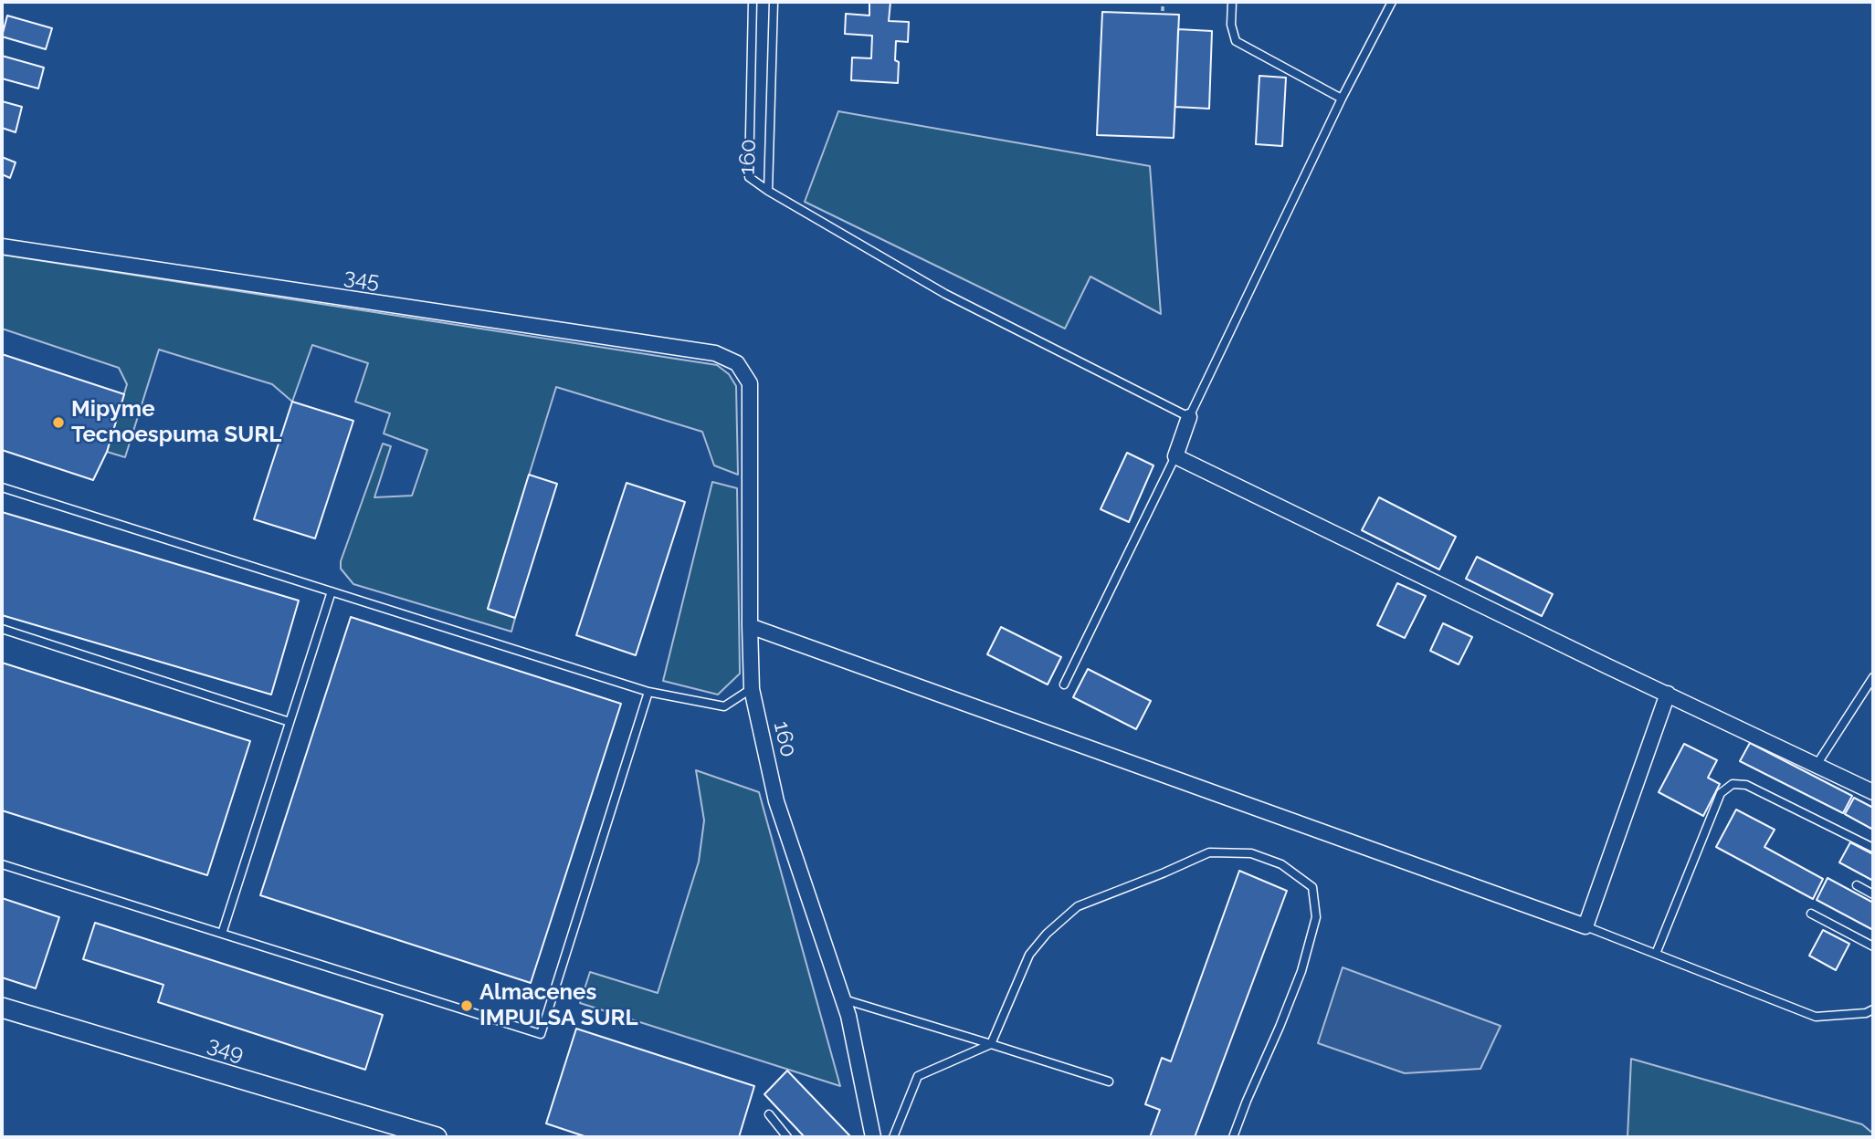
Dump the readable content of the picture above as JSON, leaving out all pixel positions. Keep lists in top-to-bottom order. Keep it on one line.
{"streets":{"street":["160","345","349"]},"crossings":[["160","345"]],"places":["Mipyme Tecnoespuma SURL","Almacenes IMPULSA SURL"]}
